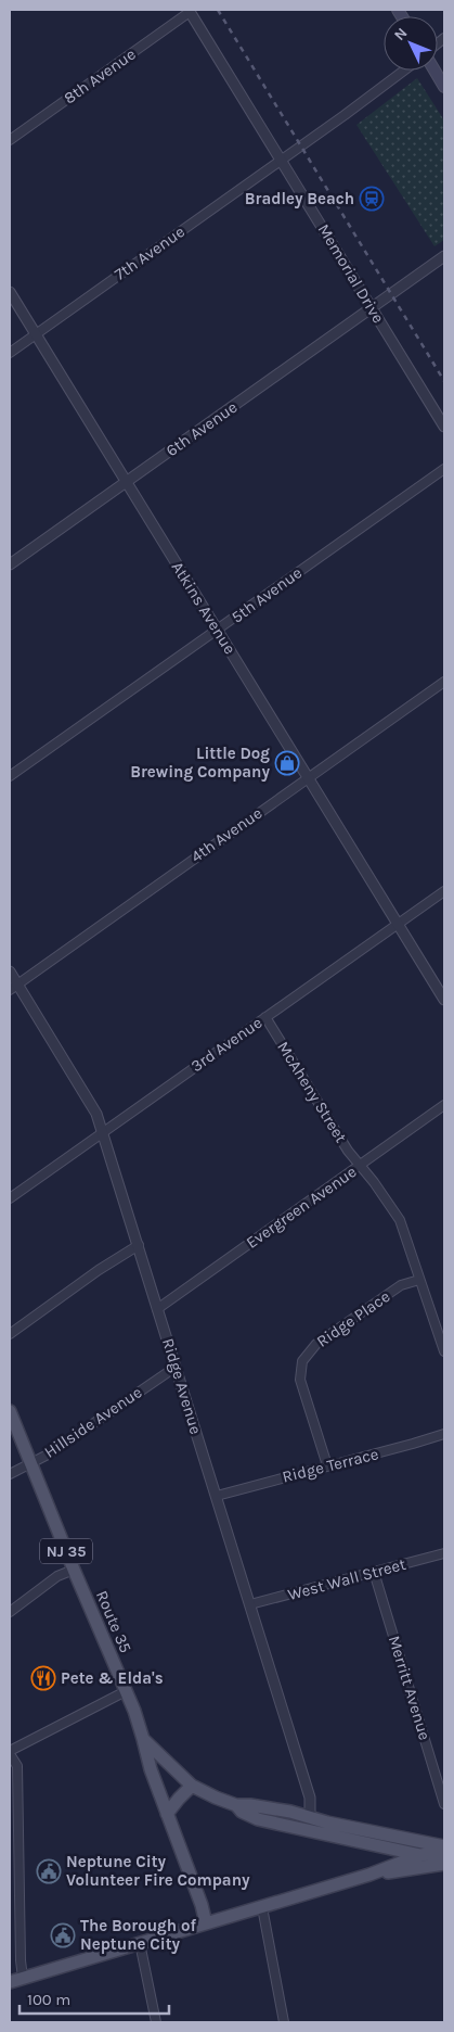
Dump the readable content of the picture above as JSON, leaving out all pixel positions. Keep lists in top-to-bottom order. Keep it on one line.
{"streets":{"main road":["NJ 35","Route 35"],"street":["8th Avenue","7th Avenue","Memorial Drive","6th Avenue","5th Avenue","Atkins Avenue","4th Avenue","3rd Avenue","McAheny Street","Evergreen Avenue","Ridge Place","Ridge Avenue","Hillside Avenue","Ridge Terrace","West Wall Street","Merritt Avenue"]},"crossings":[["8th Avenue","Memorial Drive"],["7th Avenue","Memorial Drive"],["7th Avenue","Atkins Avenue"],["Memorial Drive","6th Avenue"],["6th Avenue","Atkins Avenue"],["5th Avenue","Atkins Avenue"],["Atkins Avenue","4th Avenue"],["Atkins Avenue","3rd Avenue"],["4th Avenue","Ridge Avenue"],["3rd Avenue","McAheny Street"],["3rd Avenue","Ridge Avenue"],["McAheny Street","Evergreen Avenue"],["Evergreen Avenue","Ridge Avenue"],["Ridge Place","Ridge Terrace"],["Ridge Avenue","Hillside Avenue"],["Ridge Avenue","Ridge Terrace"],["Ridge Avenue","NJ 35"],["Ridge Avenue","West Wall Street"],["Hillside Avenue","Route 35"],["NJ 35","Route 35"],["West Wall Street","Merritt Avenue"]],"places":{"station":["Bradley Beach"],"shop":["Little Dog Brewing Company"],"restaurant":["Pete & Elda's"],"public building":["Neptune City Volunteer Fire Company","The Borough of Neptune City"]},"scale_bar":"100 m","north":"top left"}
